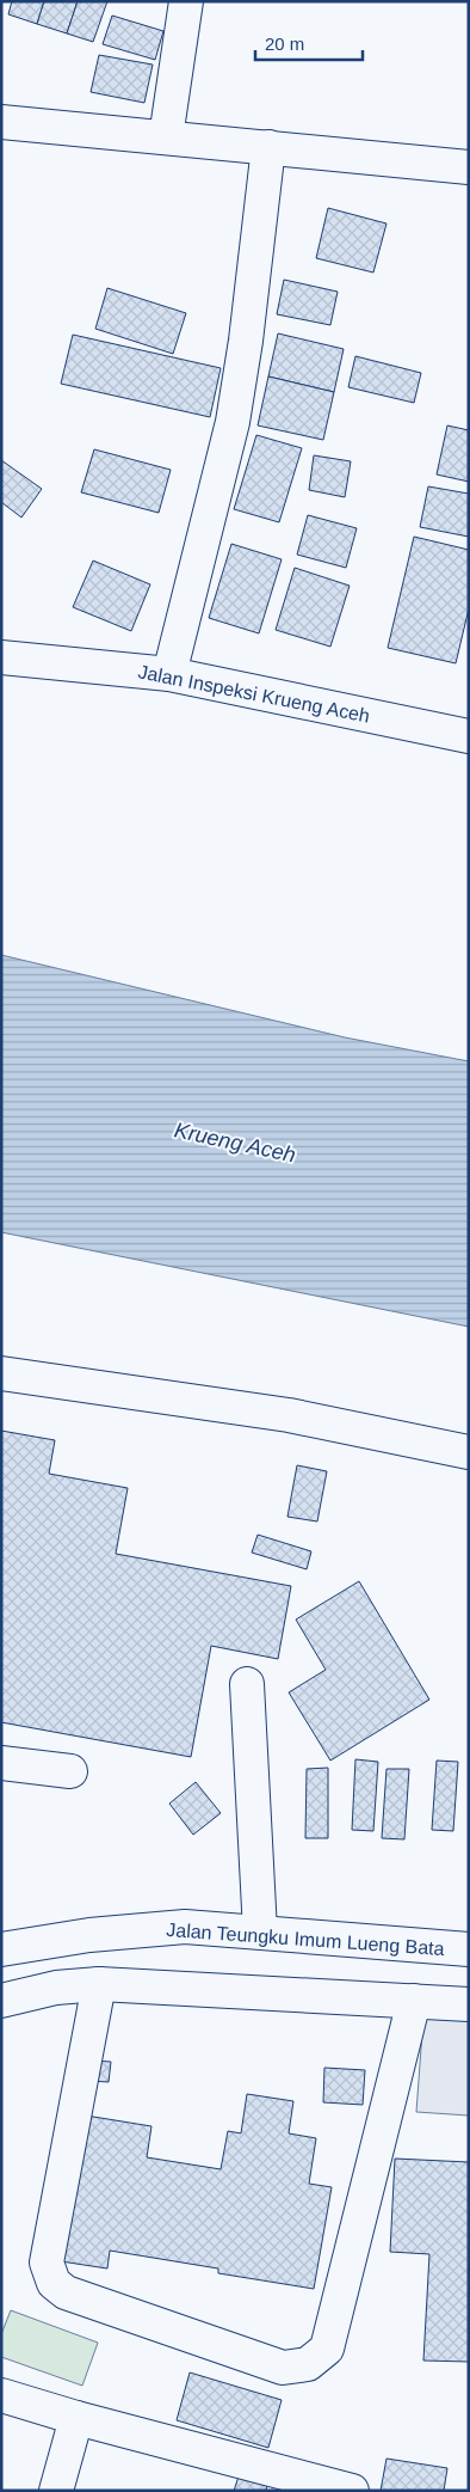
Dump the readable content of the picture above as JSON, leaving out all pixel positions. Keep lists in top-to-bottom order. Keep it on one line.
{"streets":{"main road":["Jalan Inspeksi Krueng Aceh","Jalan Teungku Imum Lueng Bata"]},"water":["Krueng Aceh"],"scale_bar":"20 m"}
